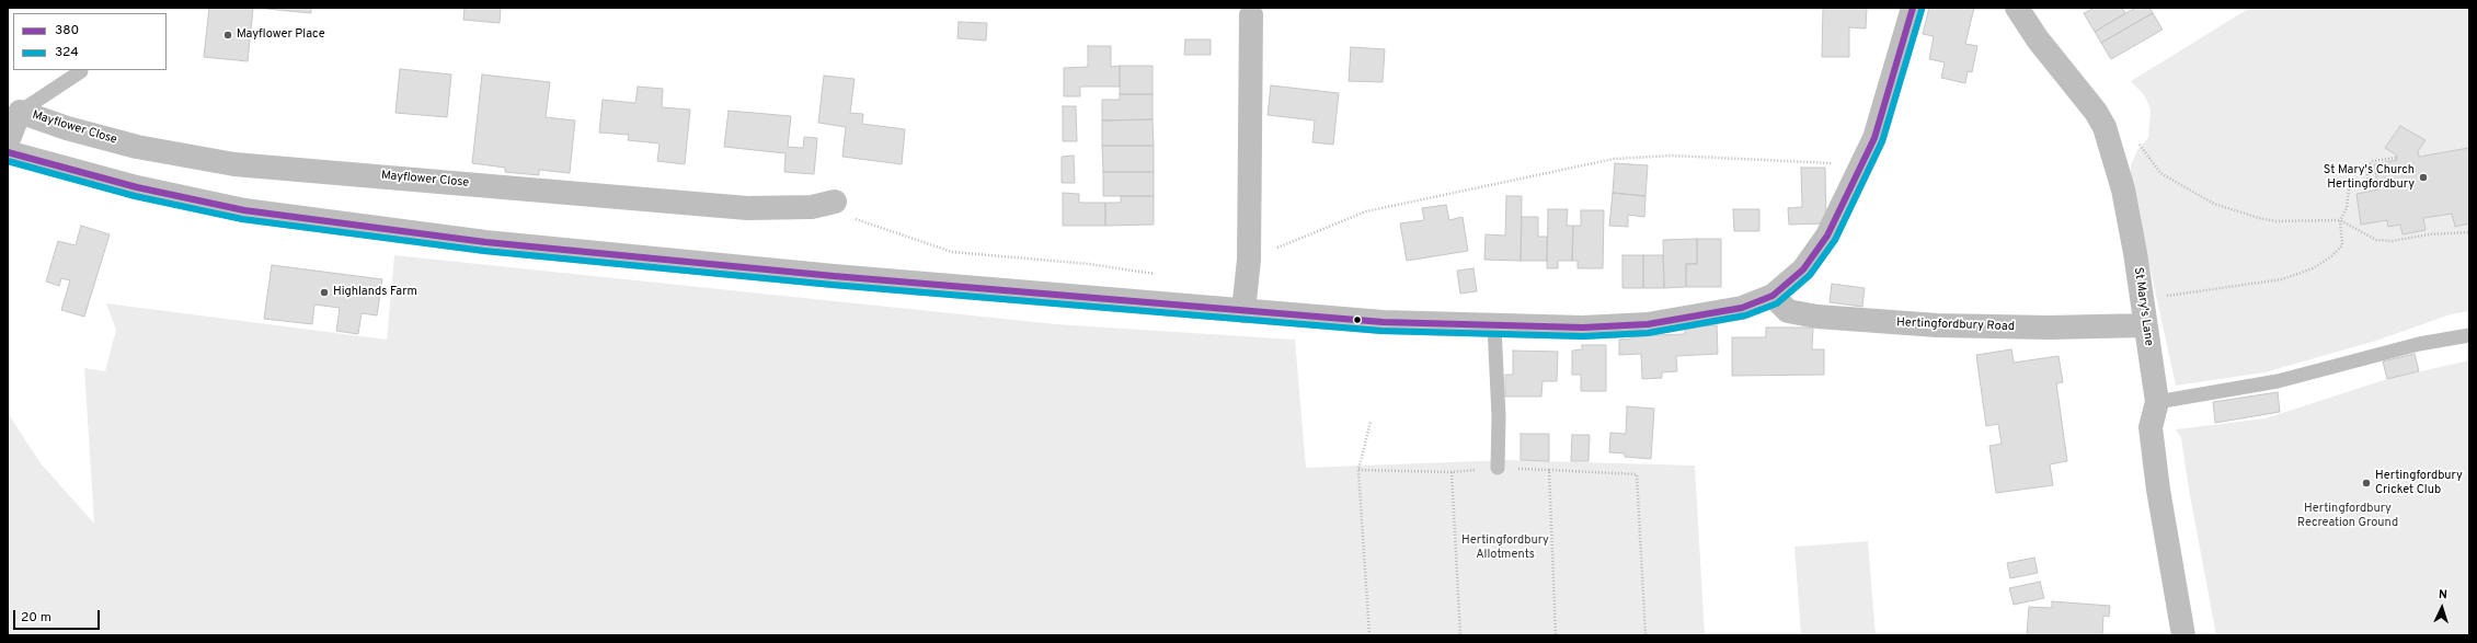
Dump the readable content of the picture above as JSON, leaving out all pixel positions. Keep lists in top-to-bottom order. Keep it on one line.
{"streets":{"street":["Mayflower Close","St Mary's Lane","Hertingfordbury Road"]},"crossings":[["St Mary's Lane","Hertingfordbury Road"]],"parks":["Hertingfordbury Recreation Ground","Hertingfordbury Allotments"],"places":["Mayflower Place","St Mary's Church Hertingfordbury","Highlands Farm","Hertingfordbury Cricket Club"],"lines":["transit line 380","transit line 324"],"legend":["380","324"],"scale_bar":"20 m","north":"top"}
